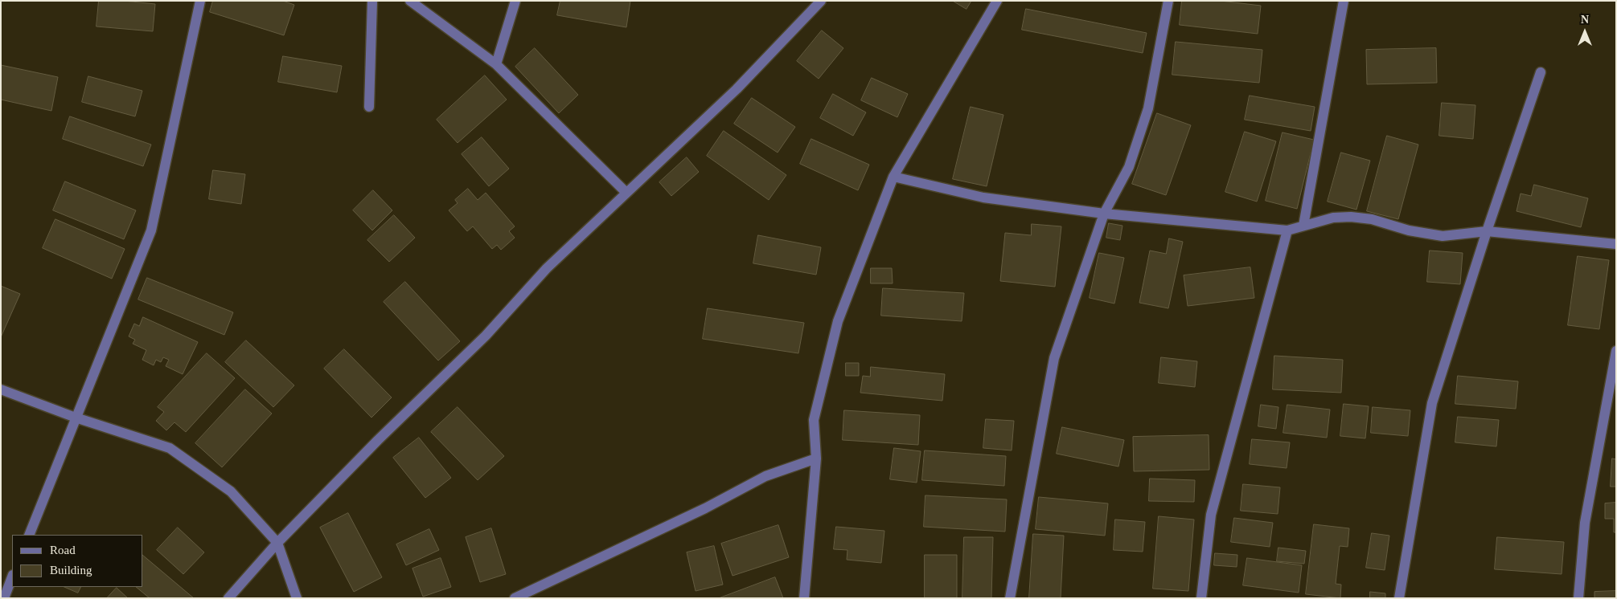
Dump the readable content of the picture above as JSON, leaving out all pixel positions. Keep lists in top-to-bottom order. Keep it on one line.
{"legend":["Road","Building"],"north":"top"}
